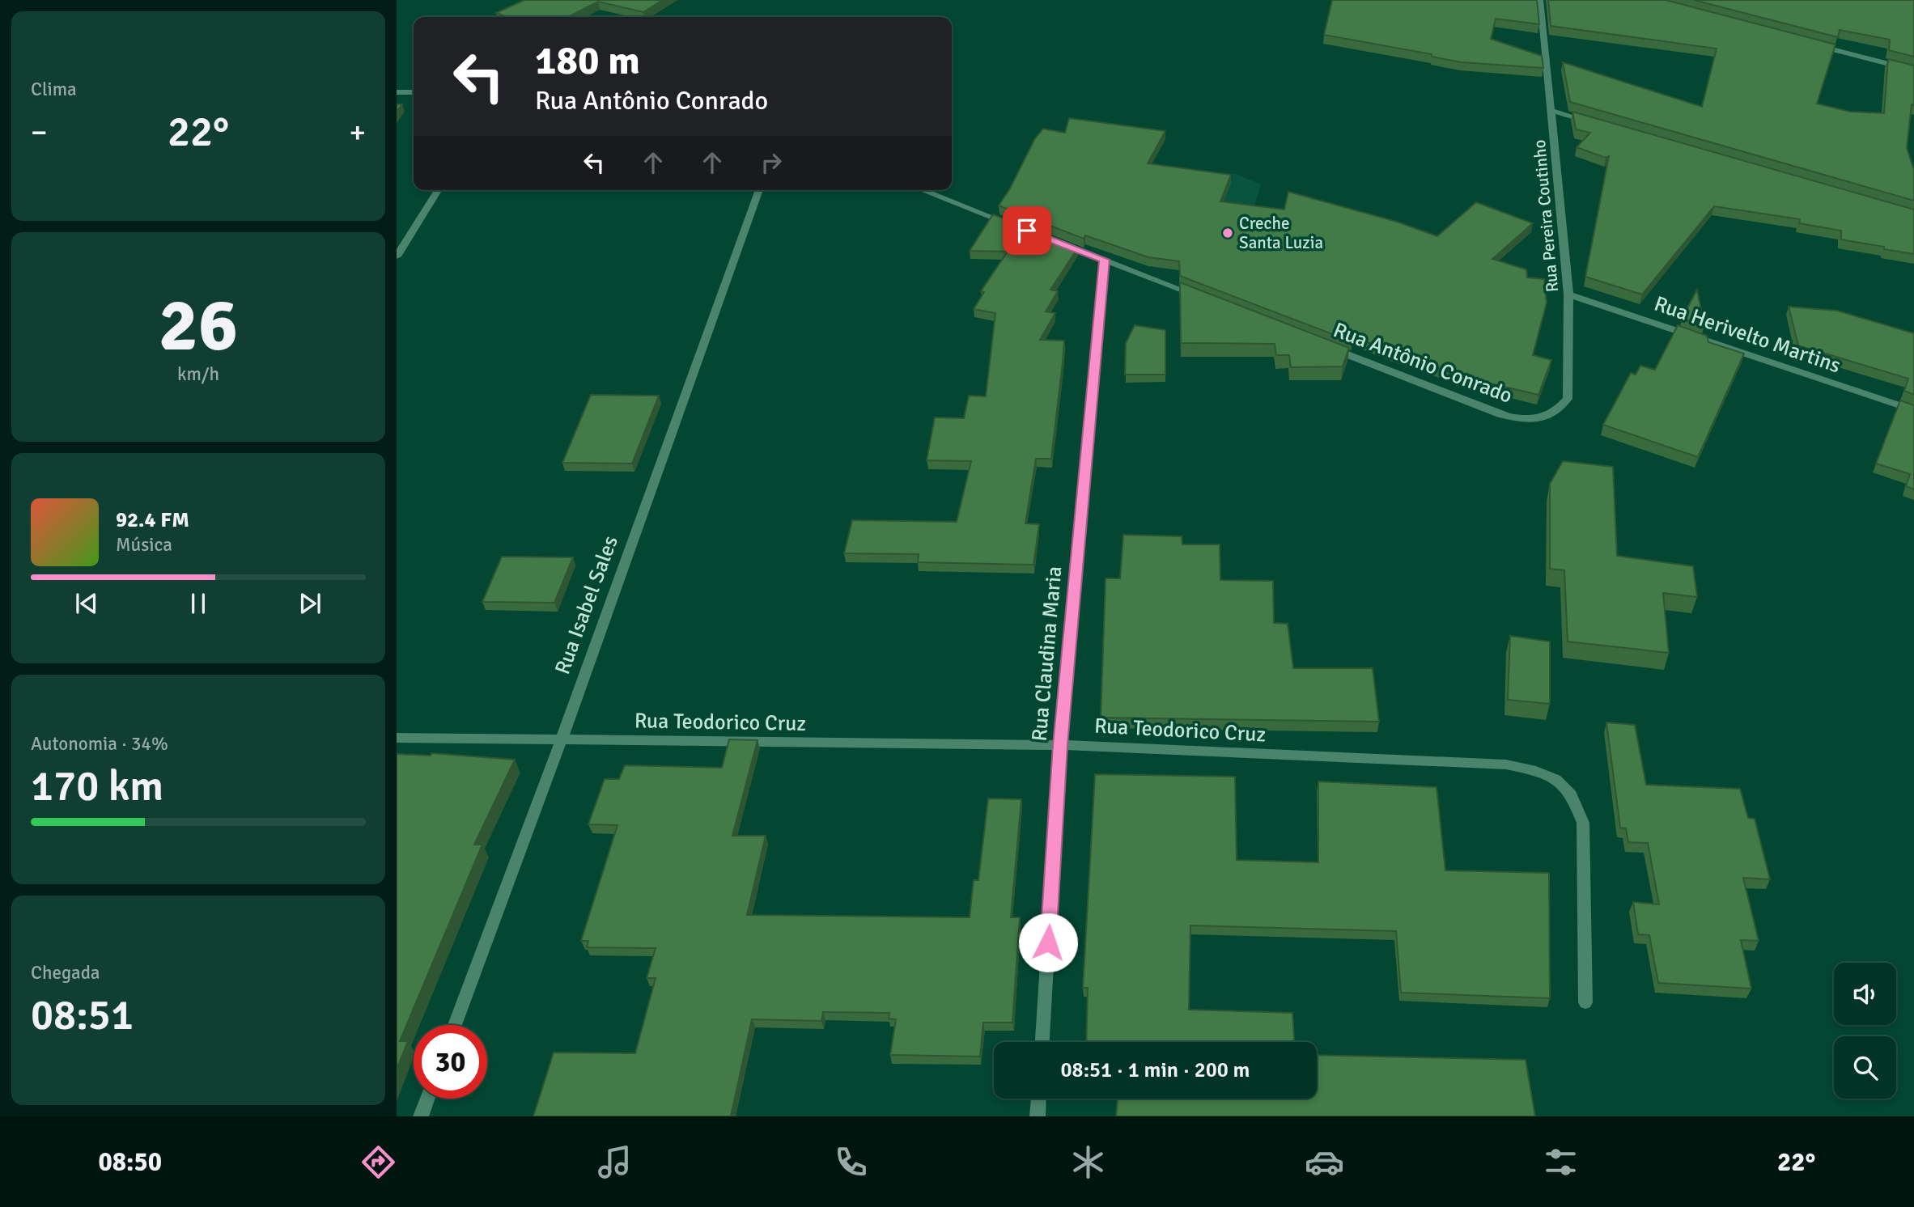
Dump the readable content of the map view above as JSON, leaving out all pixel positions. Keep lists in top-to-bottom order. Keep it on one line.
{"streets":{"street":["Rua Pereira Coutinho","Rua Herivelto Martins","Rua Antônio Conrado","Rua Isabel Sales","Rua Claudina Maria","Rua Teodorico Cruz"]},"crossings":[["Rua Pereira Coutinho","Rua Herivelto Martins"],["Rua Pereira Coutinho","Rua Antônio Conrado"],["Rua Isabel Sales","Rua Teodorico Cruz"],["Rua Claudina Maria","Rua Teodorico Cruz"]],"places":["Creche Santa Luzia"],"page":{"tile":["Clima",["26","km/h"],["Autonomia · 34%","170 km"],["Chegada","08:51"]],"turn":["180 m","Rua Antônio Conrado"],"heat":["−","22°","+"],"song":["92.4 FM","Música"],"limit":"30","trip":"08:51 · 1 min · 200 m","tabs":["08:50","22°"]}}
